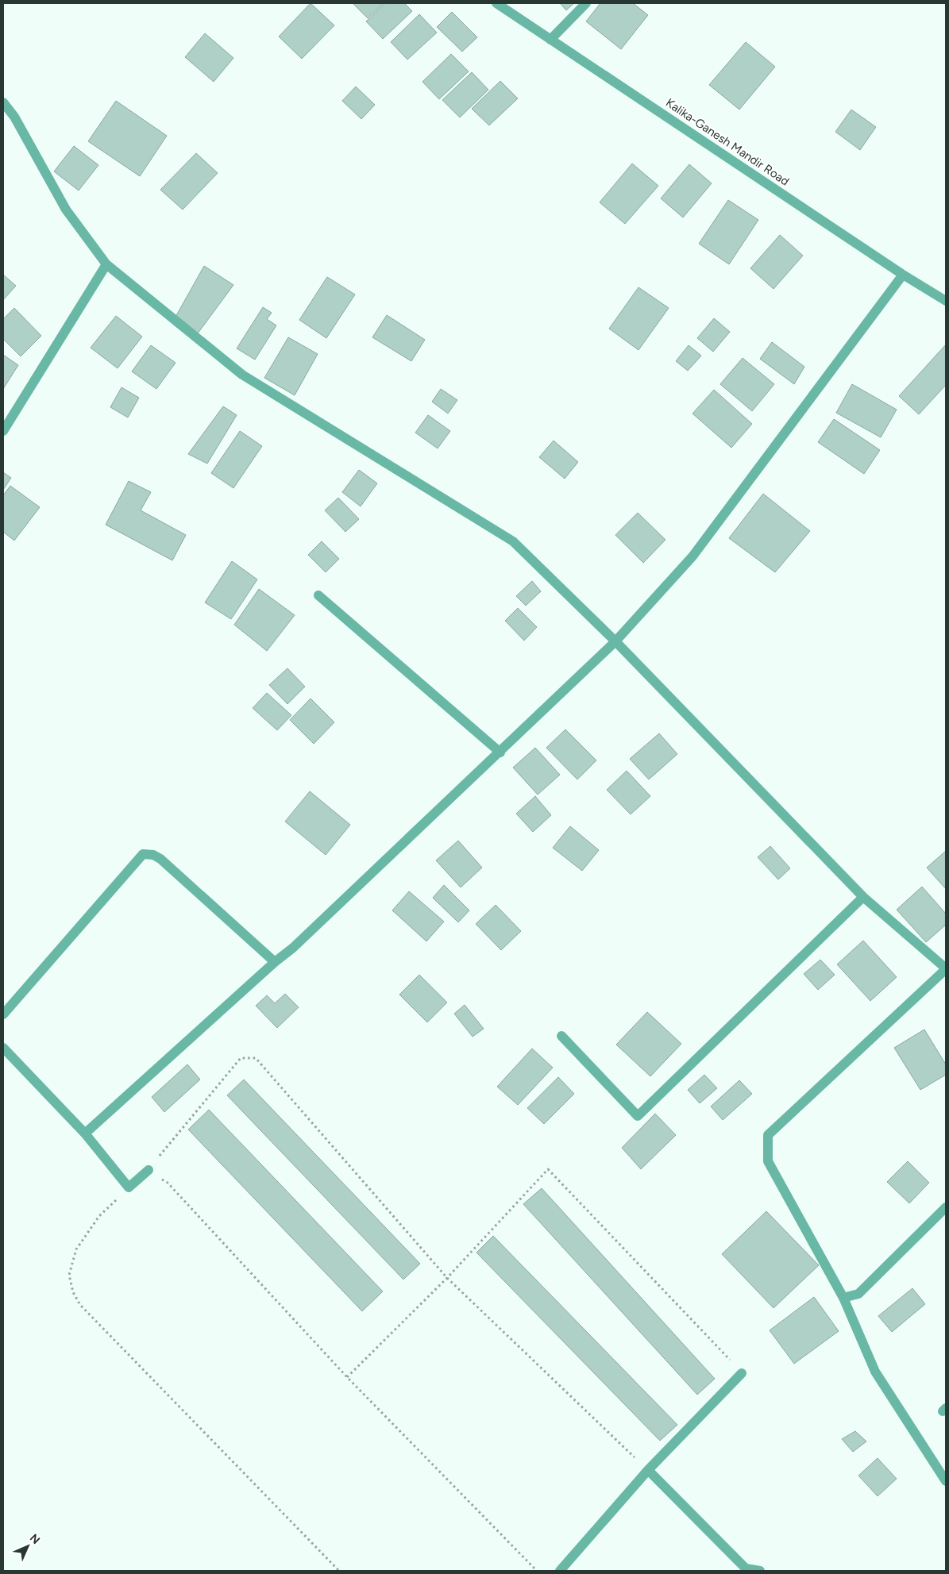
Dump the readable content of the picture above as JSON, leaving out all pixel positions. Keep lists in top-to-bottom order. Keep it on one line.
{"streets":{"street":["Kalika-Ganesh Mandir Road"]},"north":"top right"}
